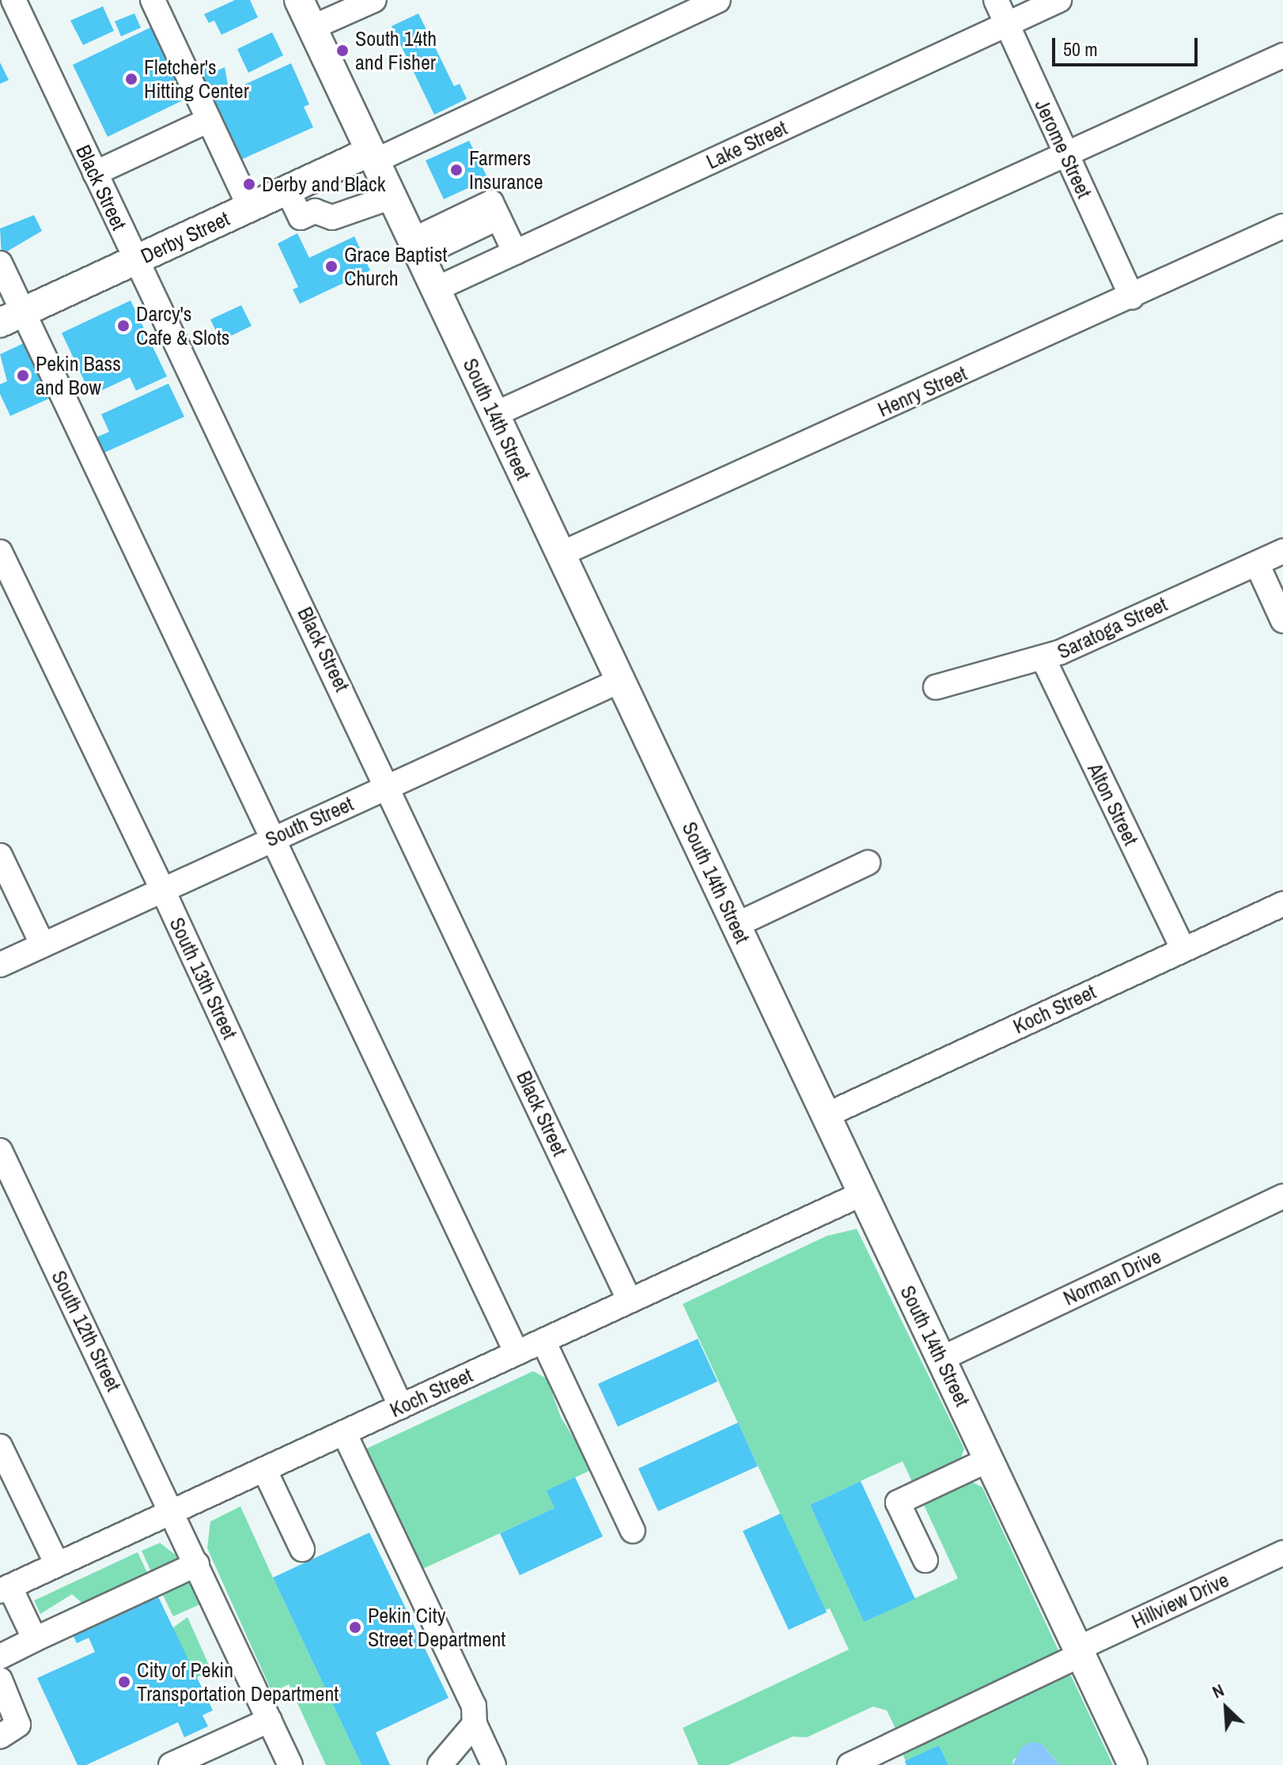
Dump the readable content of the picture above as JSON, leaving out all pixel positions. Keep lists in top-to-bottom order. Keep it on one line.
{"streets":{"main road":["Derby Street","South 14th Street"],"street":["Lake Street","Jerome Street","Black Street","Henry Street","Saratoga Street","Alton Street","South Street","South 13th Street","Koch Street","Norman Drive","South 12th Street","Hillview Drive"]},"crossings":[["Lake Street","Jerome Street"],["Lake Street","South 14th Street"],["Jerome Street","Henry Street"],["Black Street","Derby Street"],["Black Street","South Street"],["Black Street","Koch Street"],["Derby Street","South 14th Street"],["Henry Street","South 14th Street"],["South 14th Street","South Street"],["South 14th Street","Koch Street"],["South 14th Street","Norman Drive"],["South 14th Street","Hillview Drive"],["Saratoga Street","Alton Street"],["Alton Street","Koch Street"],["South Street","South 13th Street"],["South 13th Street","Koch Street"],["Koch Street","South 12th Street"]],"places":["South 14th and Fisher","Fletcher's Hitting Center","Farmers Insurance","Derby and Black","Grace Baptist Church","Darcy's Cafe & Slots","Pekin Bass and Bow","Pekin City Street Department","City of Pekin Transportation Department"],"scale_bar":"50 m","north":"top left"}
